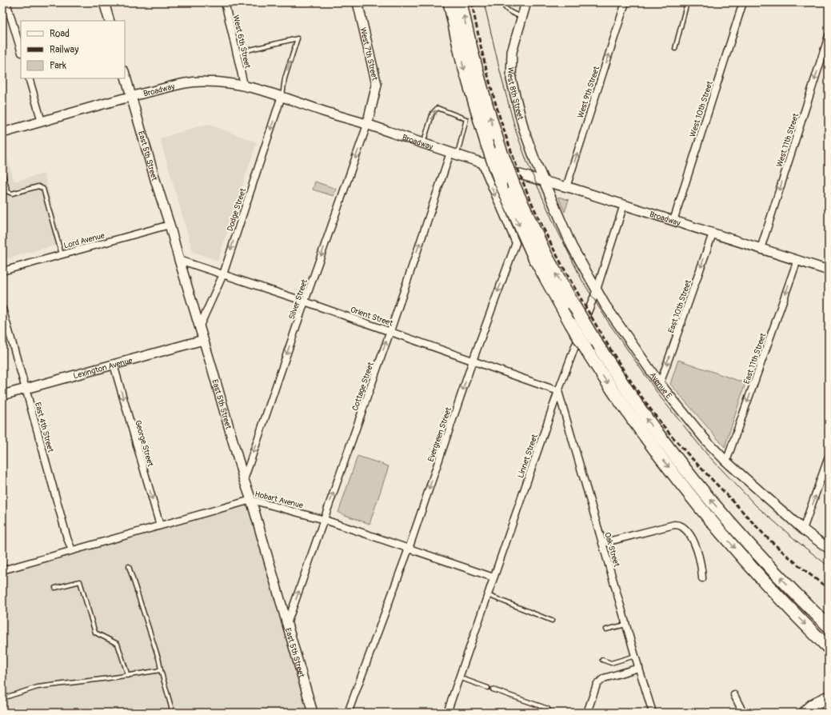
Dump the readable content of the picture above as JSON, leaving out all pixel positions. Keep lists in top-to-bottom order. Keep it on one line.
{"streets":{"street":["West 6th Street","West 7th Street","Broadway","West 9th Street","West 8th Street","West 10th Street","West 11th Street","East 5th Street","Dodge Street","Lord Avenue","Silver Street","East 10th Street","Orient Street","East 11th Street","Lexington Avenue","Avenue E","Cottage Street","East 4th Street","Evergreen Street","George Street","Linnet Street","Hobart Avenue","Oak Street"]},"crossings":[["West 6th Street","Broadway"],["West 7th Street","Broadway"],["West 7th Street","Silver Street"],["Broadway","West 9th Street"],["Broadway","West 8th Street"],["Broadway","West 10th Street"],["Broadway","West 11th Street"],["Broadway","East 5th Street"],["Broadway","Dodge Street"],["Broadway","Silver Street"],["Broadway","East 10th Street"],["Broadway","East 11th Street"],["Broadway","Avenue E"],["Broadway","Cottage Street"],["Broadway","Evergreen Street"],["Broadway","Linnet Street"],["West 8th Street","Avenue E"],["East 5th Street","Dodge Street"],["East 5th Street","Lord Avenue"],["East 5th Street","Silver Street"],["East 5th Street","Orient Street"],["East 5th Street","Lexington Avenue"],["East 5th Street","Cottage Street"],["East 5th Street","Hobart Avenue"],["Dodge Street","Orient Street"],["Silver Street","Orient Street"],["East 10th Street","Avenue E"],["Orient Street","Cottage Street"],["Orient Street","Evergreen Street"],["Orient Street","Linnet Street"],["Orient Street","Oak Street"],["East 11th Street","Avenue E"],["Lexington Avenue","East 4th Street"],["Lexington Avenue","George Street"],["Avenue E","Linnet Street"],["Cottage Street","Hobart Avenue"],["East 4th Street","Hobart Avenue"],["Evergreen Street","Hobart Avenue"],["George Street","Hobart Avenue"],["Linnet Street","Hobart Avenue"],["Linnet Street","Oak Street"]],"one_way":["West 9th Street","West 11th Street","Dodge Street","Silver Street","East 10th Street","East 11th Street","Cottage Street","Evergreen Street","George Street"],"legend":["Road","Railway","Park"]}
